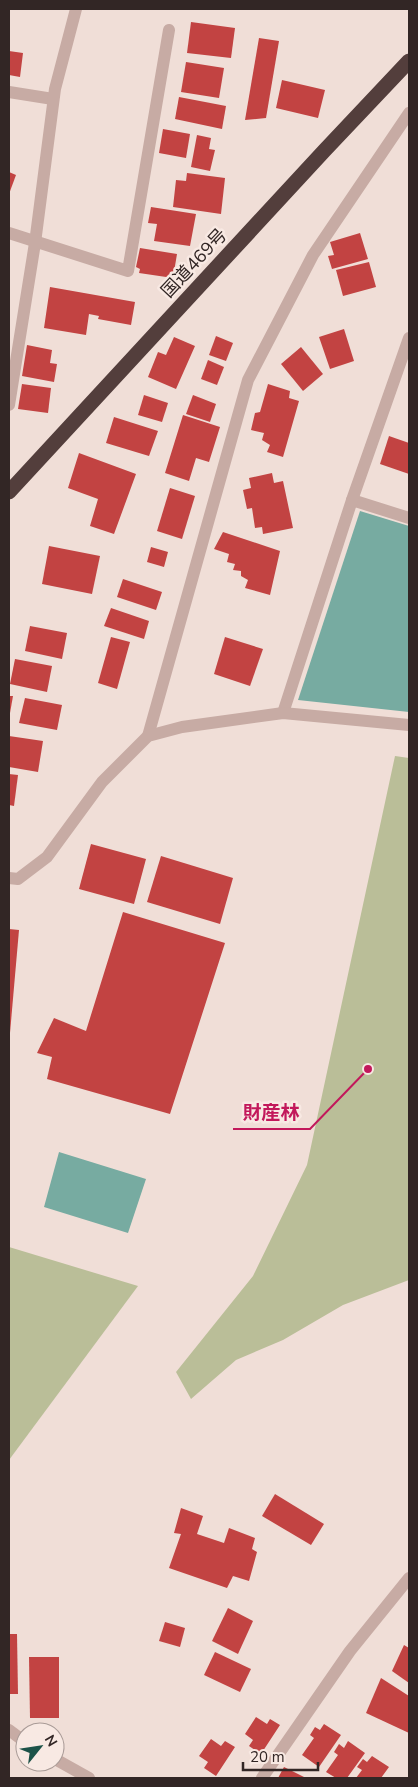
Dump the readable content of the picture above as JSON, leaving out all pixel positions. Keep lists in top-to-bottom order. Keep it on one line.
{"streets":{"highway":["国道469号"]},"places":["財産林"],"scale_bar":"20 m","north":"top right"}
